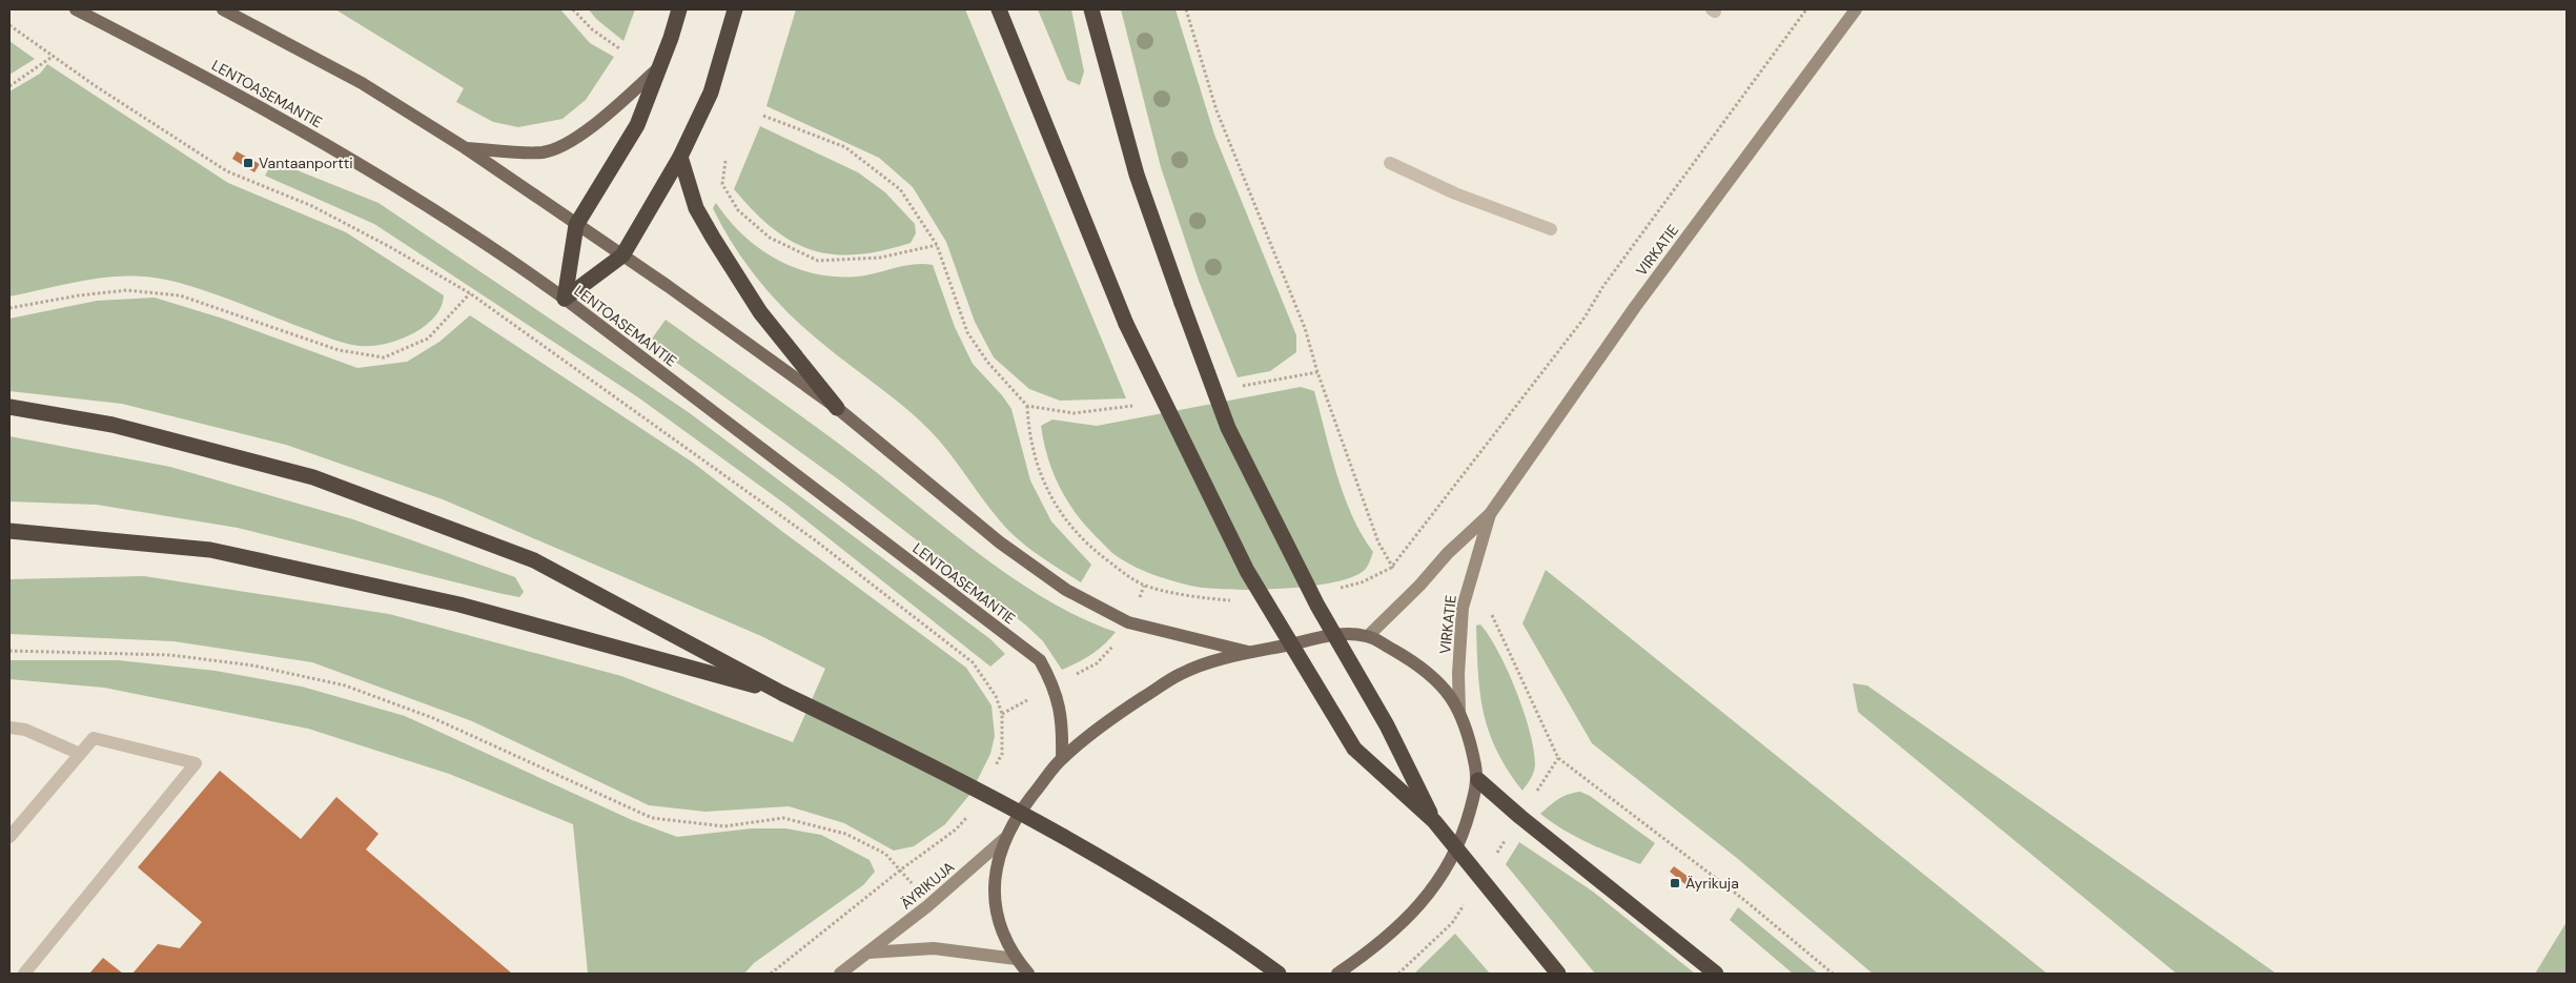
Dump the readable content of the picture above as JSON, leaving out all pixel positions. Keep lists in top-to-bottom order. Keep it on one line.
{"streets":{"main road":["LENTOASEMANTIE"],"street":["VIRKATIE","ÄYRIKUJA"]},"places":{"transit":["Vantaanportti","Äyrikuja"]}}
